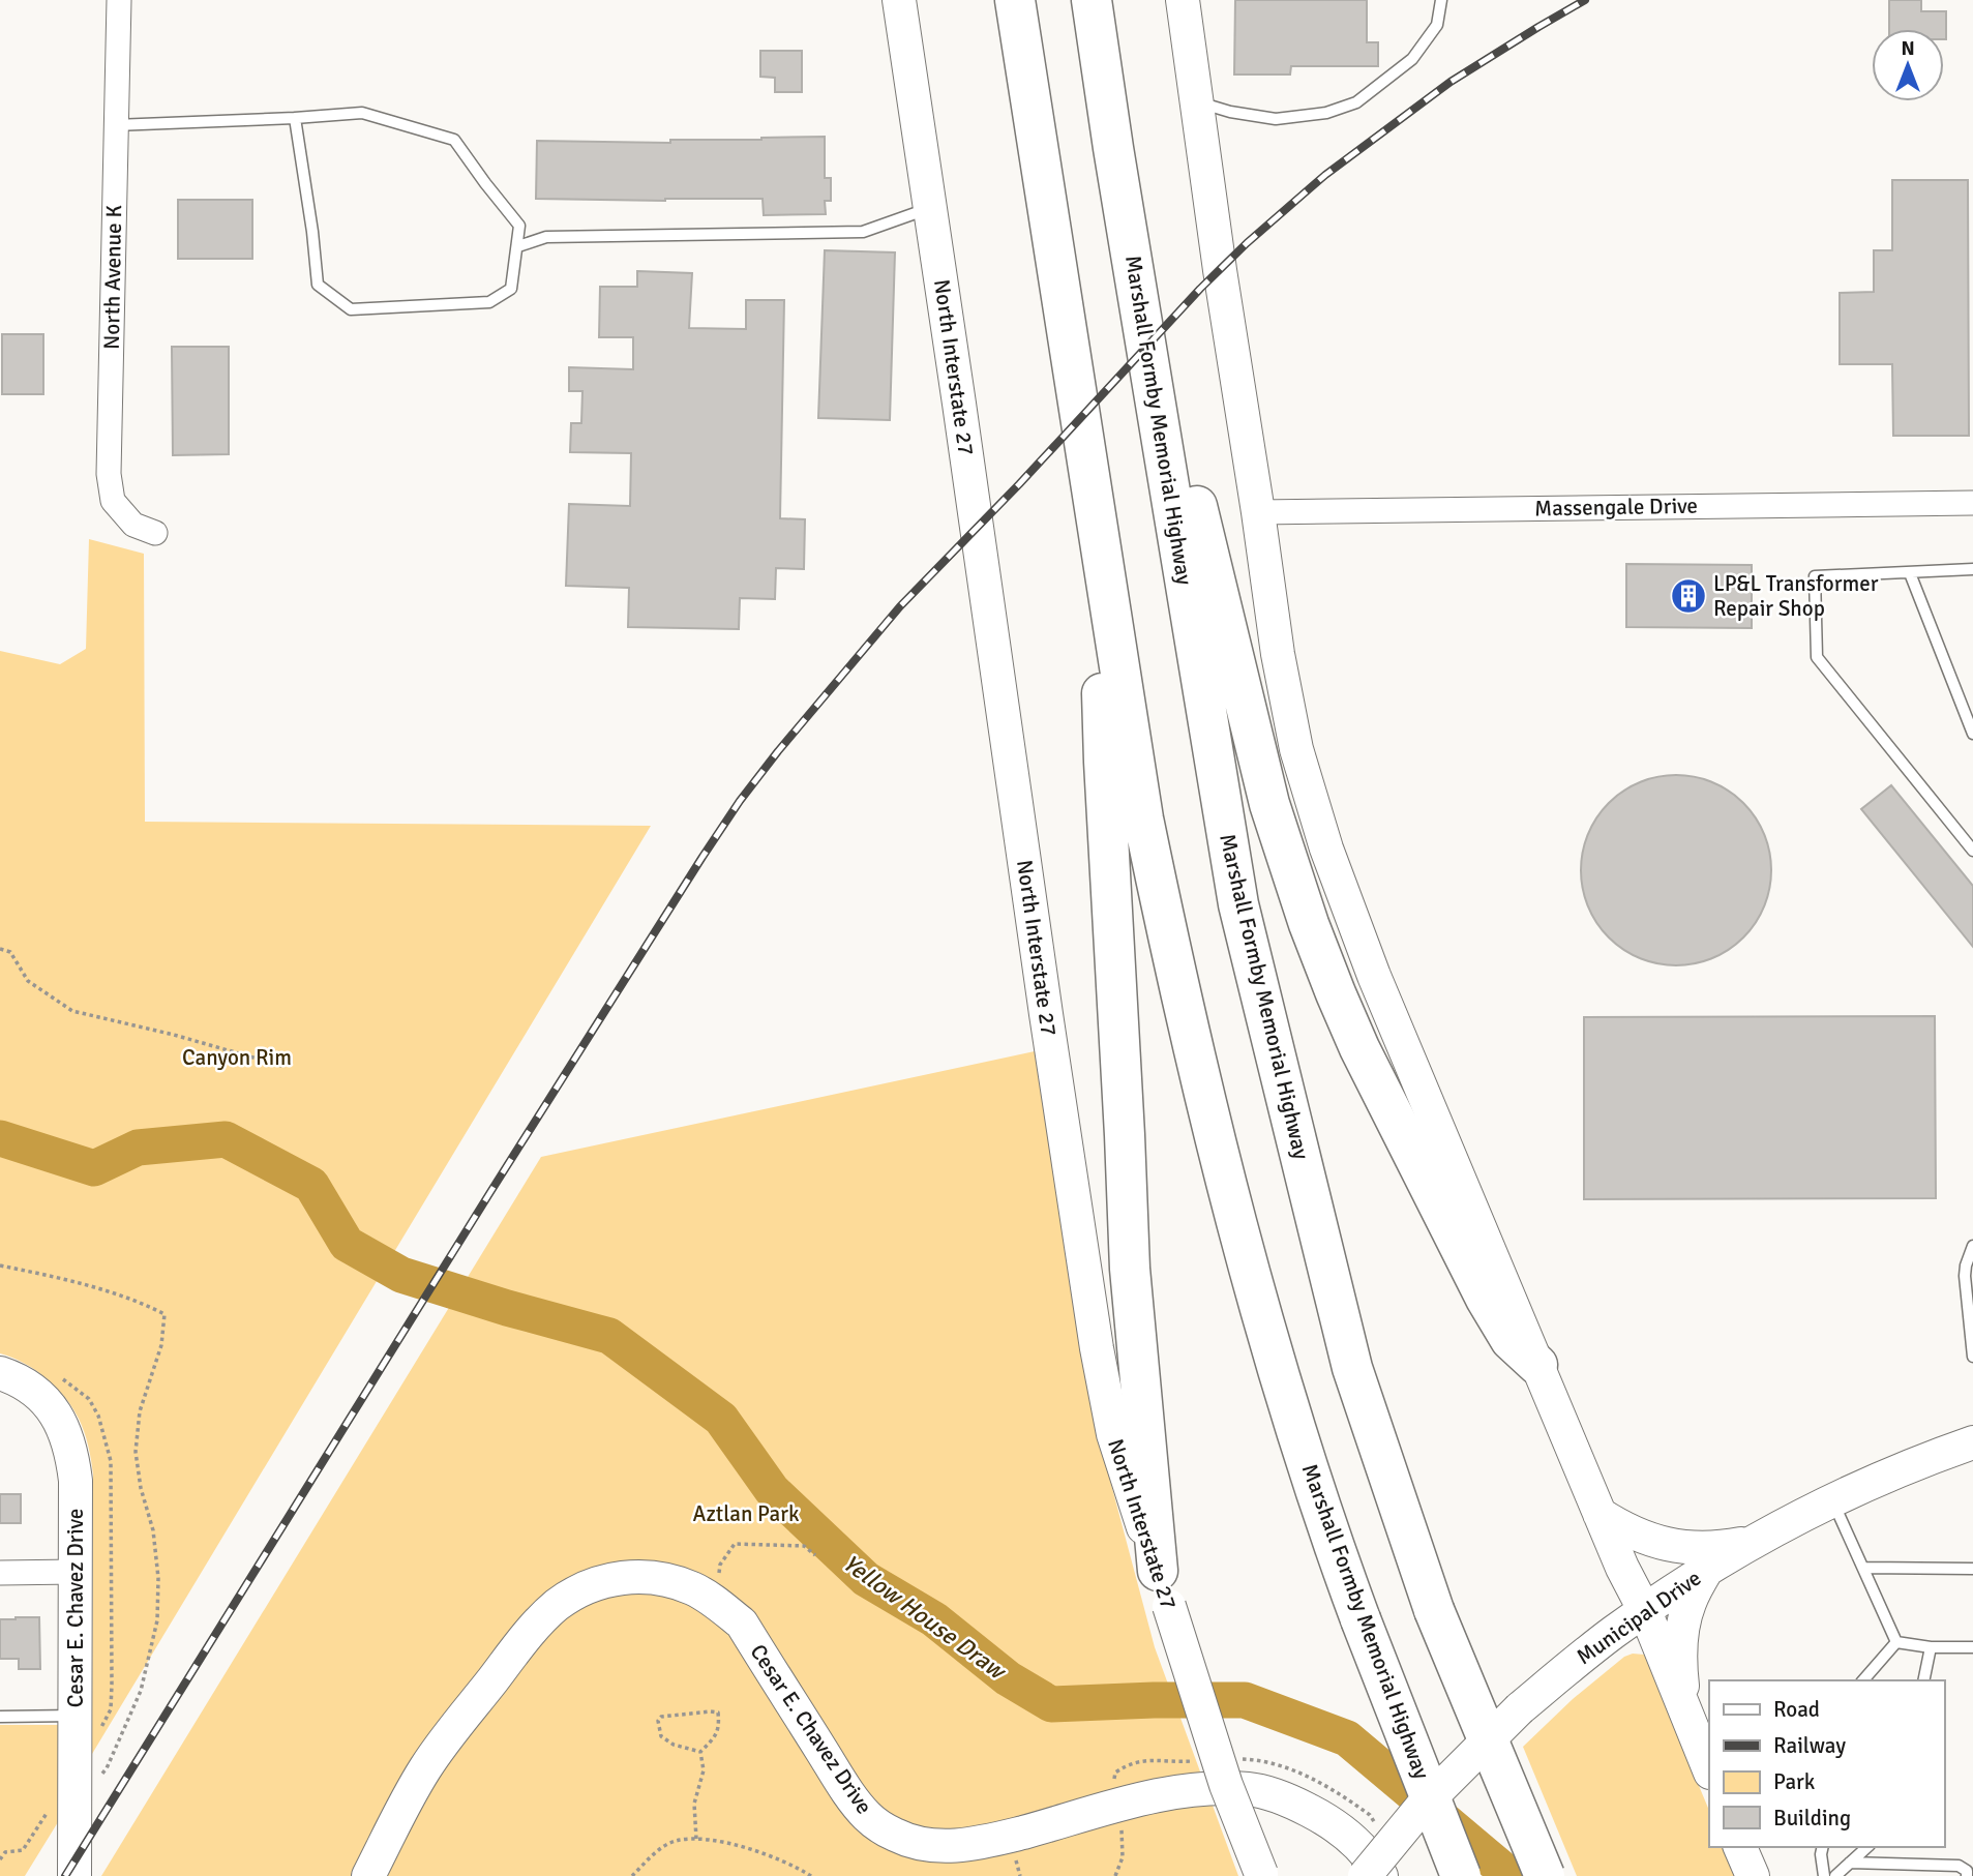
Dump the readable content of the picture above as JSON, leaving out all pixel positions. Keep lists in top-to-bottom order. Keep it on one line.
{"streets":{"highway":["Marshall Formby Memorial Highway"],"main road":["North Interstate 27","Cesar E. Chavez Drive","Municipal Drive"],"street":["North Avenue K","Massengale Drive"]},"water":["Yellow House Draw"],"parks":["Canyon Rim","Aztlan Park"],"places":{"building":["LP&L Transformer Repair Shop"]},"legend":["Road","Railway","Park","Building"],"north":"top"}
